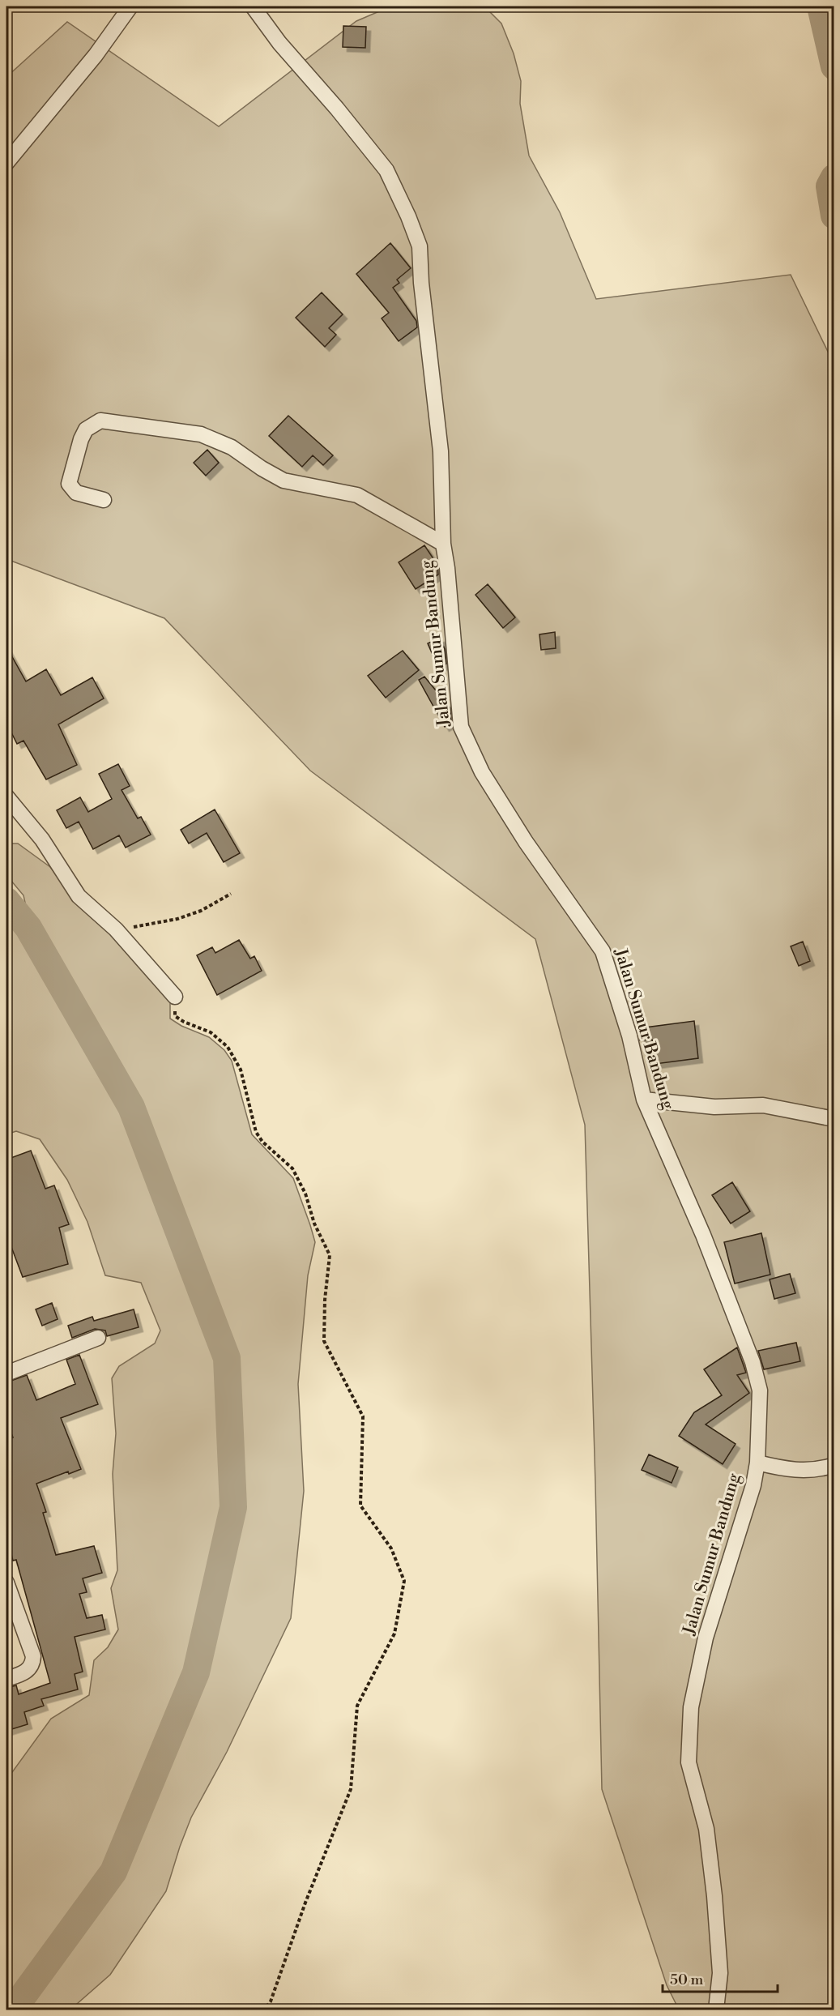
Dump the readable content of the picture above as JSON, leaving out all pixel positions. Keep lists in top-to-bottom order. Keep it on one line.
{"streets":{"street":["Jalan Sumur Bandung"]},"scale_bar":"50 m"}
